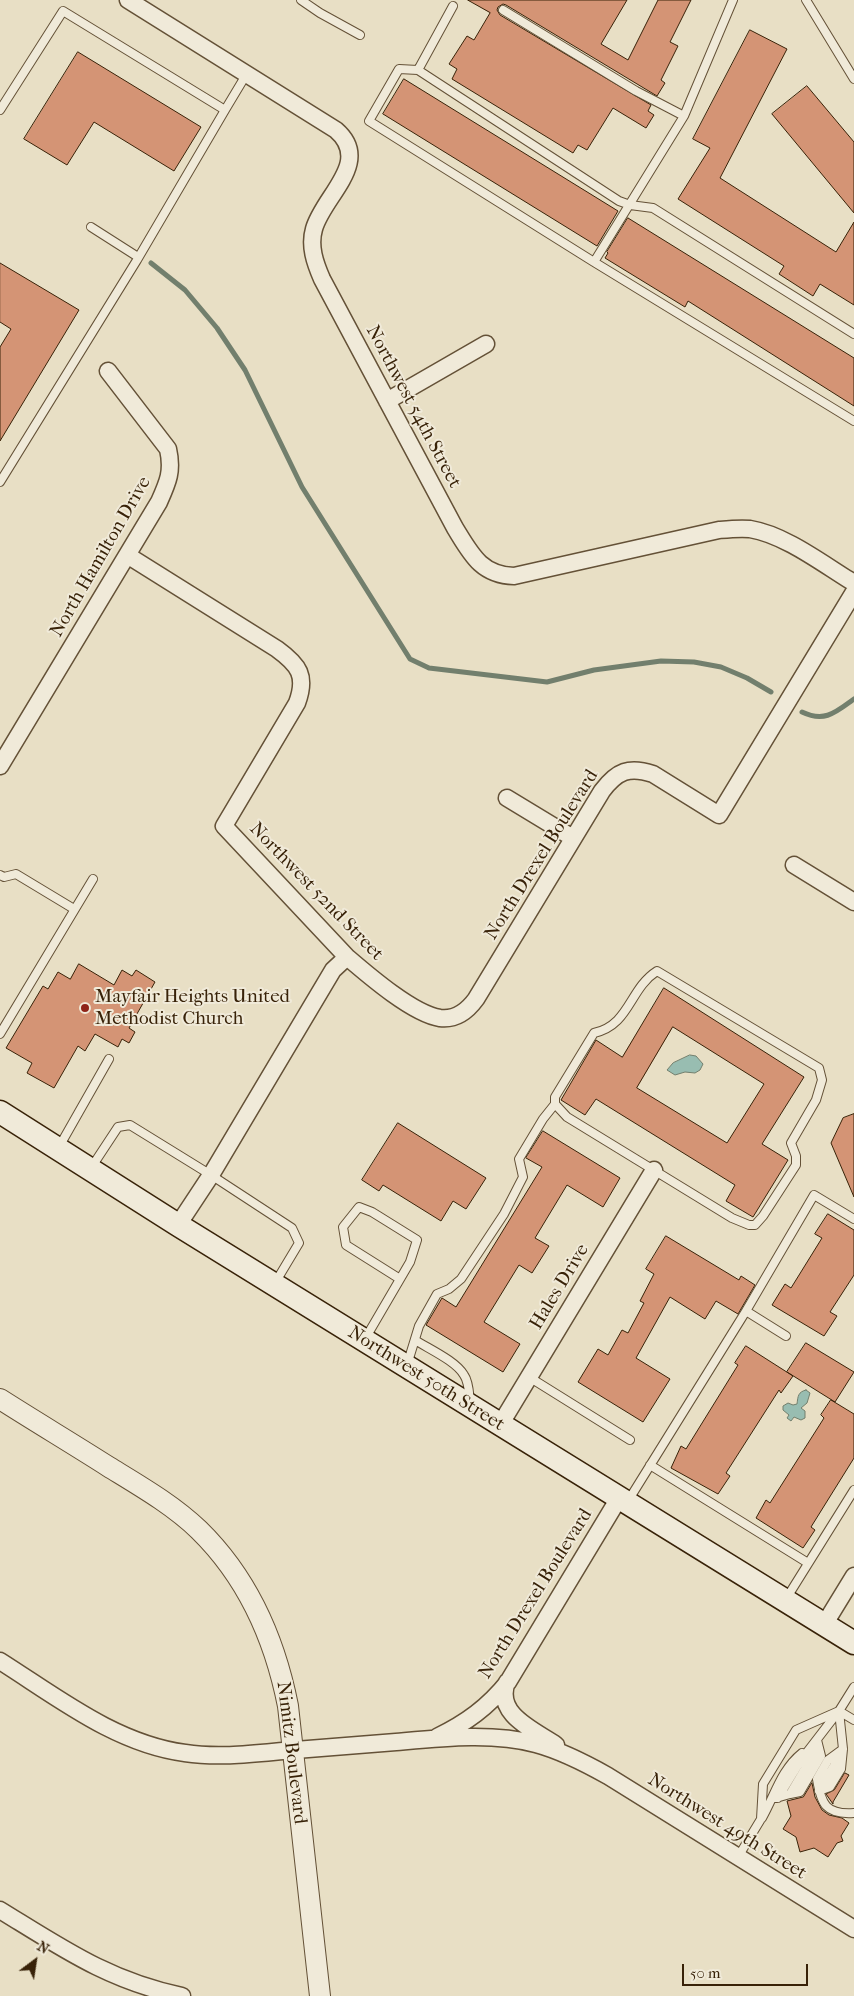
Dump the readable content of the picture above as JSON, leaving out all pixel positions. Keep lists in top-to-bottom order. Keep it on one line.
{"streets":{"main road":["Northwest 50th Street"],"street":["Northwest 54th Street","North Hamilton Drive","North Drexel Boulevard","Northwest 52nd Street","Hales Drive","Nimitz Boulevard","Northwest 49th Street"]},"crossings":[["North Hamilton Drive","Northwest 52nd Street"],["North Drexel Boulevard","Northwest 52nd Street"],["North Drexel Boulevard","Northwest 50th Street"],["North Drexel Boulevard","Northwest 49th Street"],["Hales Drive","Northwest 50th Street"],["Nimitz Boulevard","Northwest 49th Street"]],"places":["Mayfair Heights United Methodist Church"],"scale_bar":"50 m","north":"top right"}
